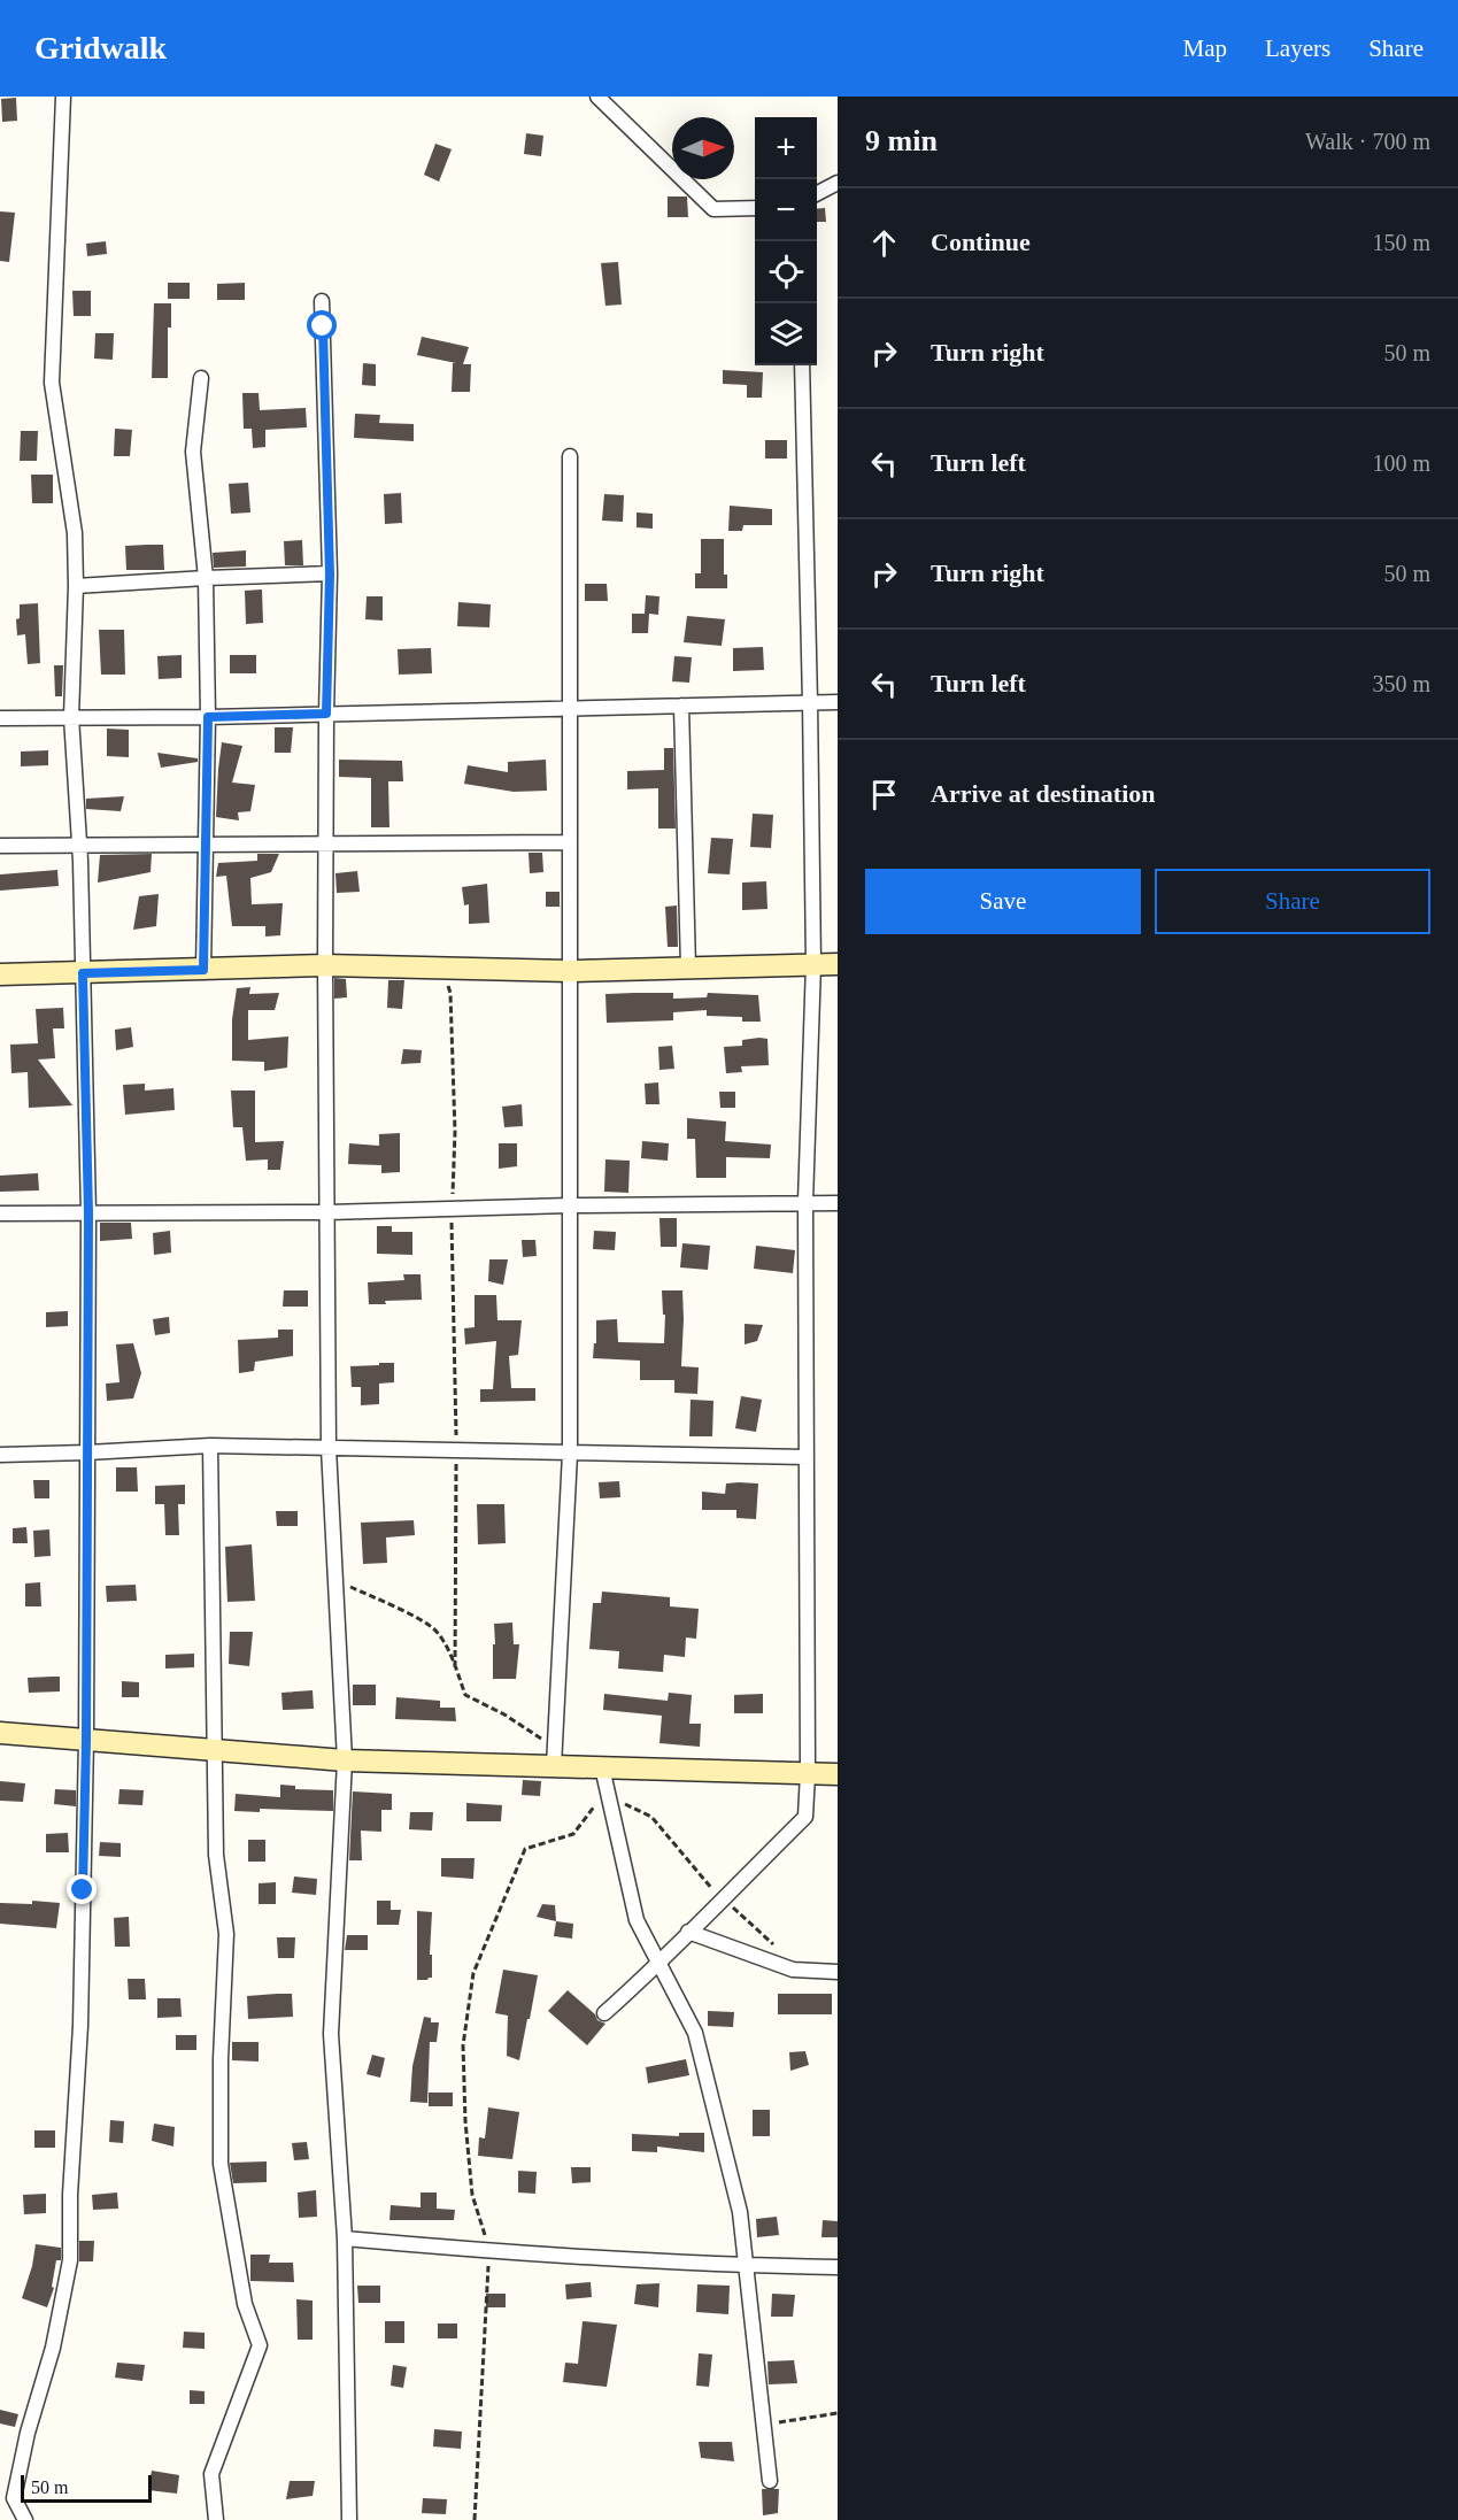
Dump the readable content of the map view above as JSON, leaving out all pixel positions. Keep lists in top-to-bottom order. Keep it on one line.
{"scale_bar":"50 m","north":"right","page":{"header":"Gridwalk","nav":["Map","Layers","Share"],"heading":["9 min","Walk · 700 m"],"map_buttons":["+","−"],"list":[["Continue","150 m"],["Turn right","50 m"],["Turn left","100 m"],["Turn right","50 m"],["Turn left","350 m"],"Arrive at destination"],"buttons":["Save","Share"],"scale":"50 m"}}
